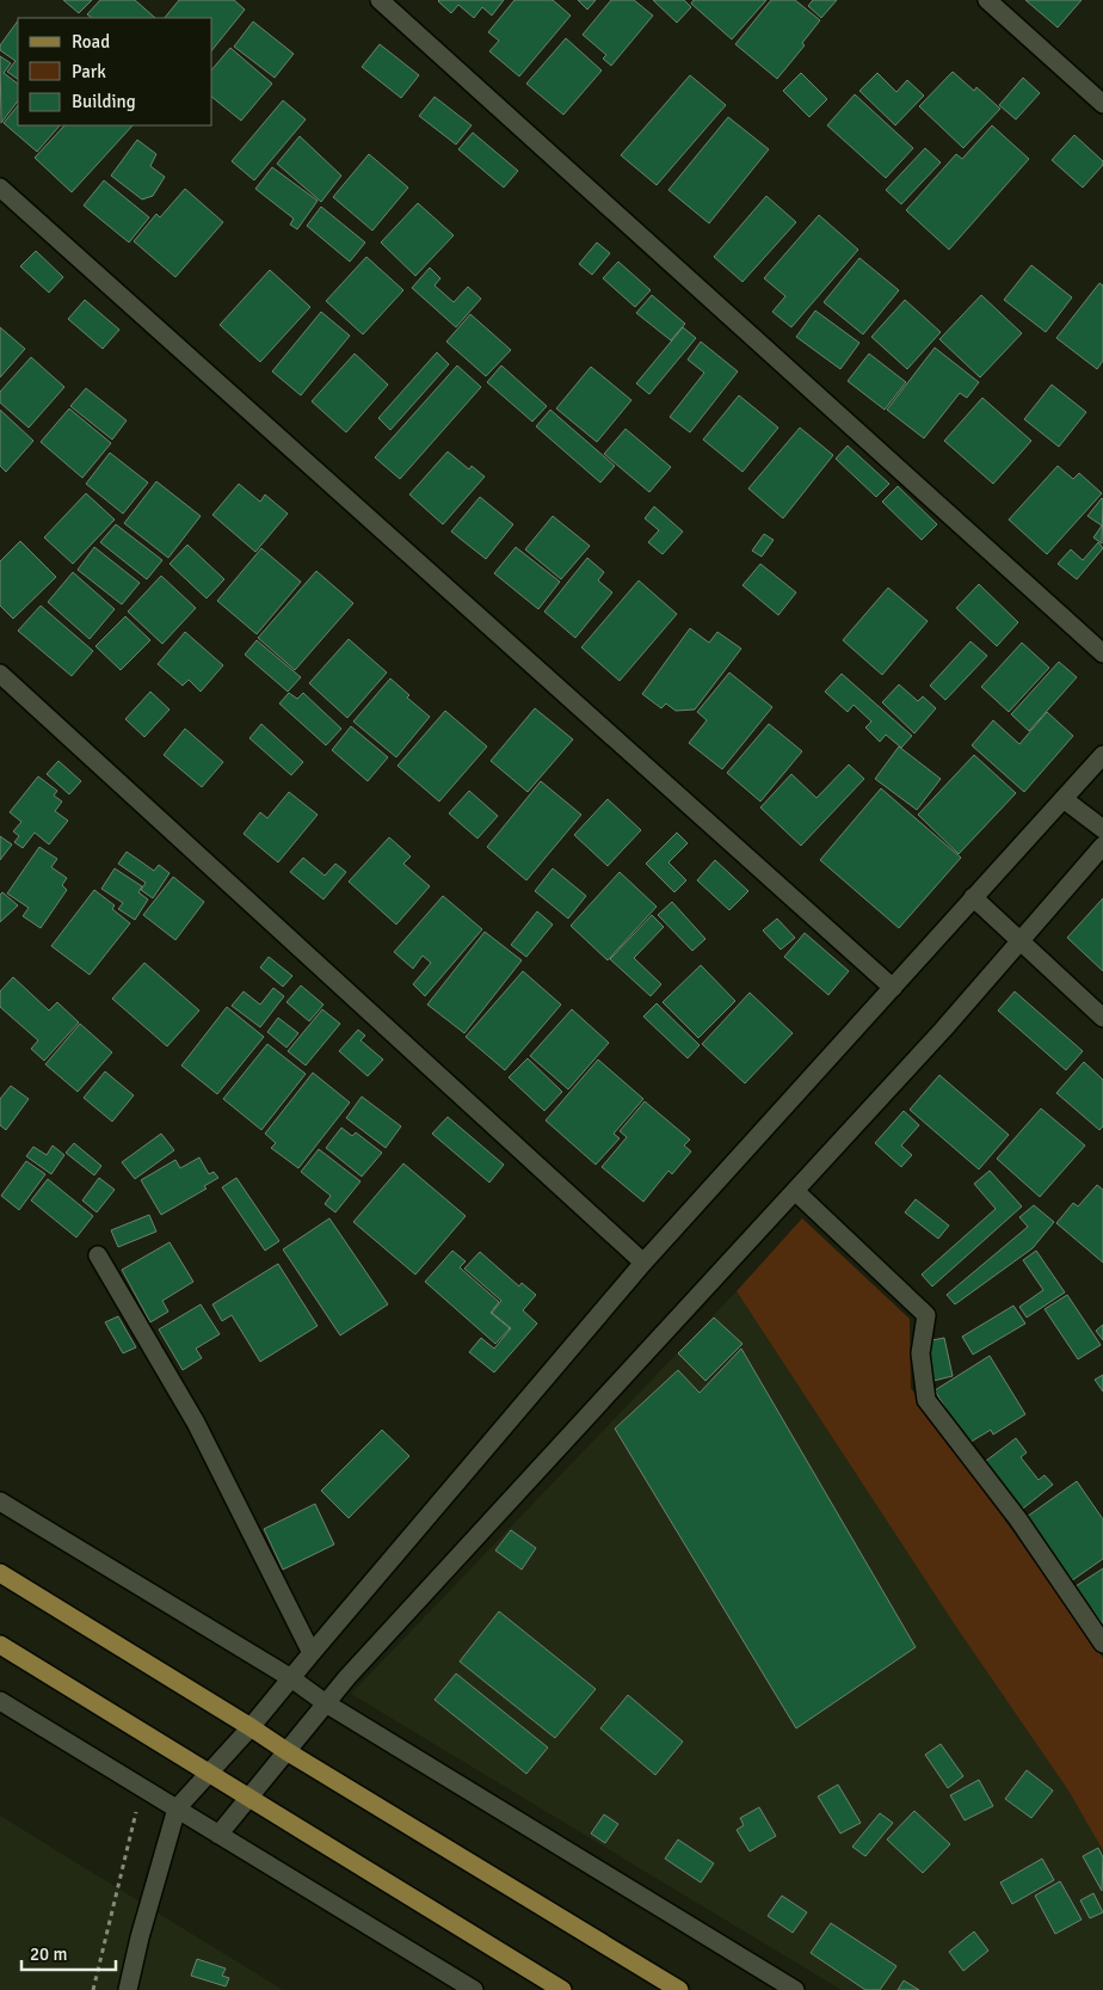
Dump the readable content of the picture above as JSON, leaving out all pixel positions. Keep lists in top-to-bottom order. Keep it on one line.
{"legend":["Road","Park","Building"],"scale_bar":"20 m"}
